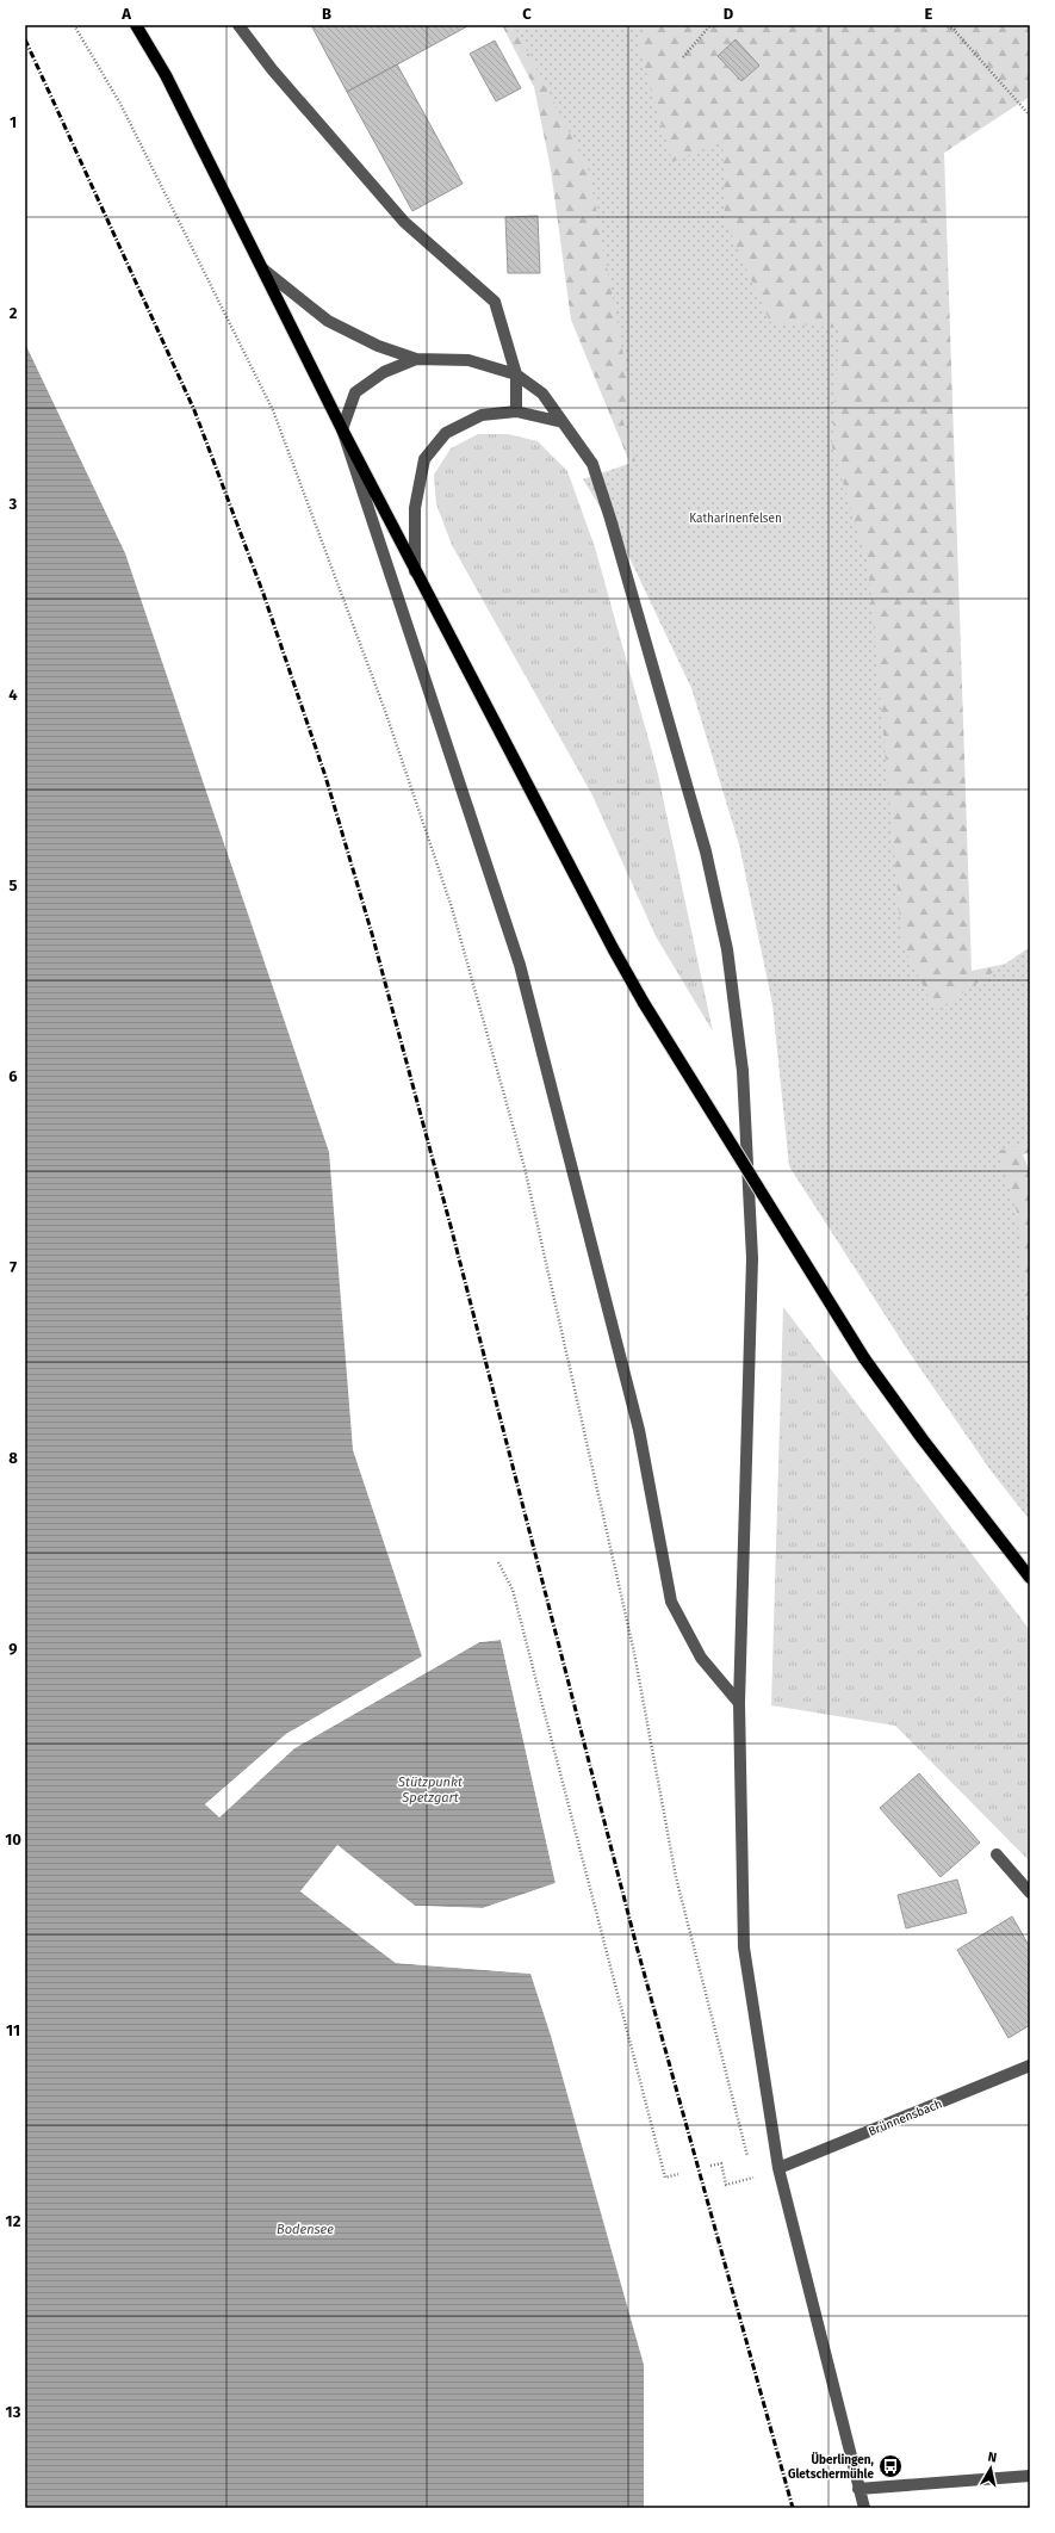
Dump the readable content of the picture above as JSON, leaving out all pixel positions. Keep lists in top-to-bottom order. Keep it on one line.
{"streets":{"street":["Brünnensbach"]},"water":["Stützpunkt Spetzgart","Bodensee"],"parks":["Katharinenfelsen"],"places":{"bus stop":["Überlingen, Gletschermühle"]},"north":"top","grid":{"columns":["A","B","C","D","E"],"rows":["1","2","3","4","5","6","7","8","9","10","11","12","13"]}}
